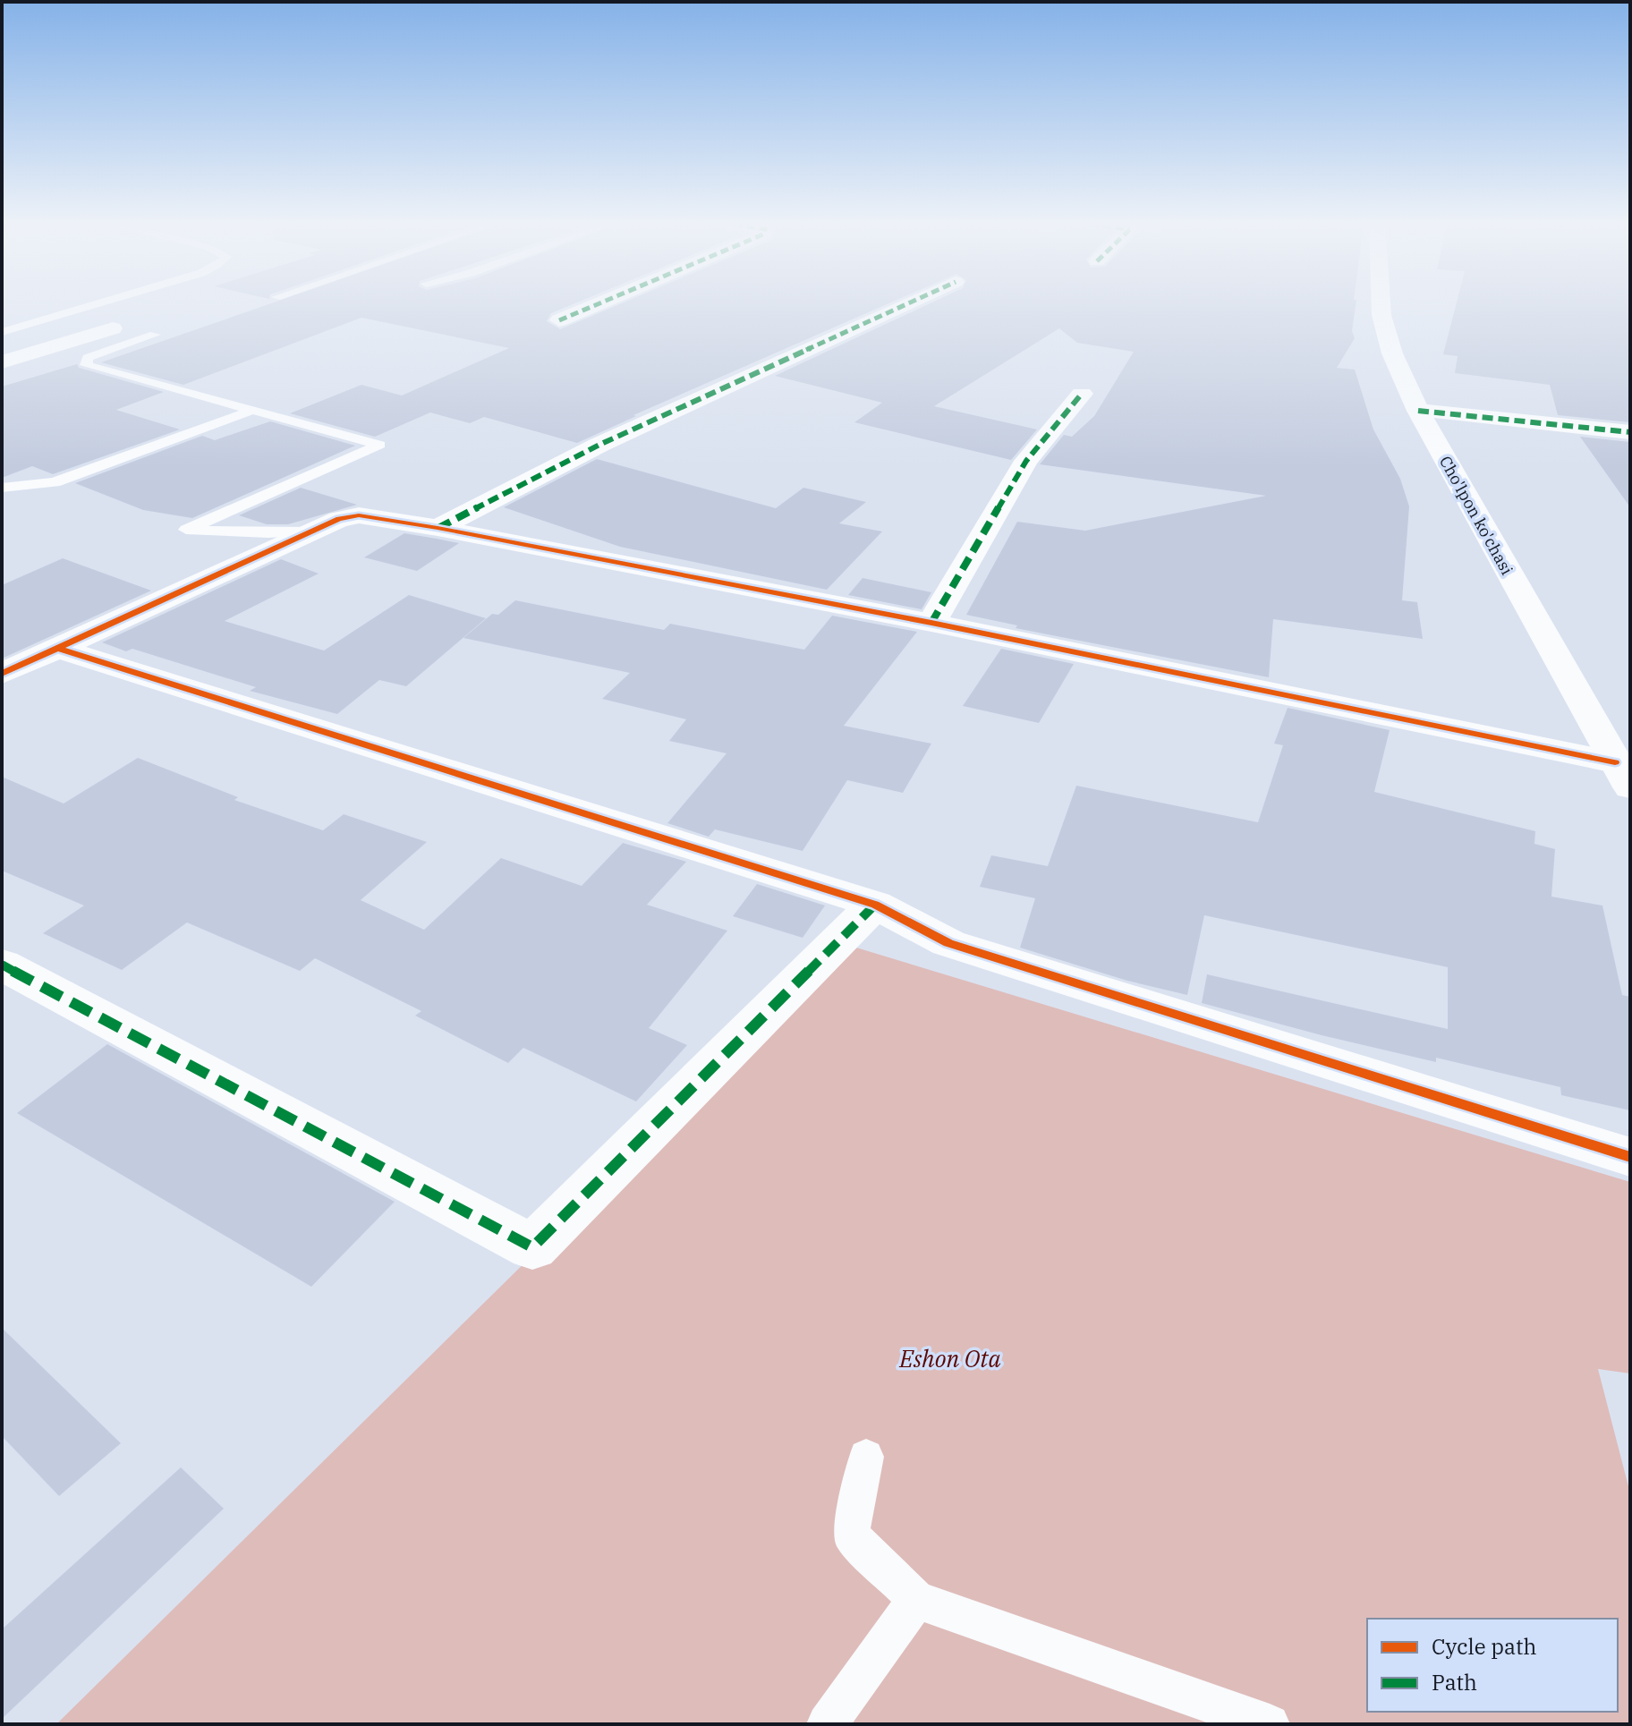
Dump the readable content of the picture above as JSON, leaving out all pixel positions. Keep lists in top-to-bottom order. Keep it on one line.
{"streets":{"street":["Cho'lpon ko'chasi"]},"parks":["Eshon Ota"],"legend":["Cycle path","Path"]}
